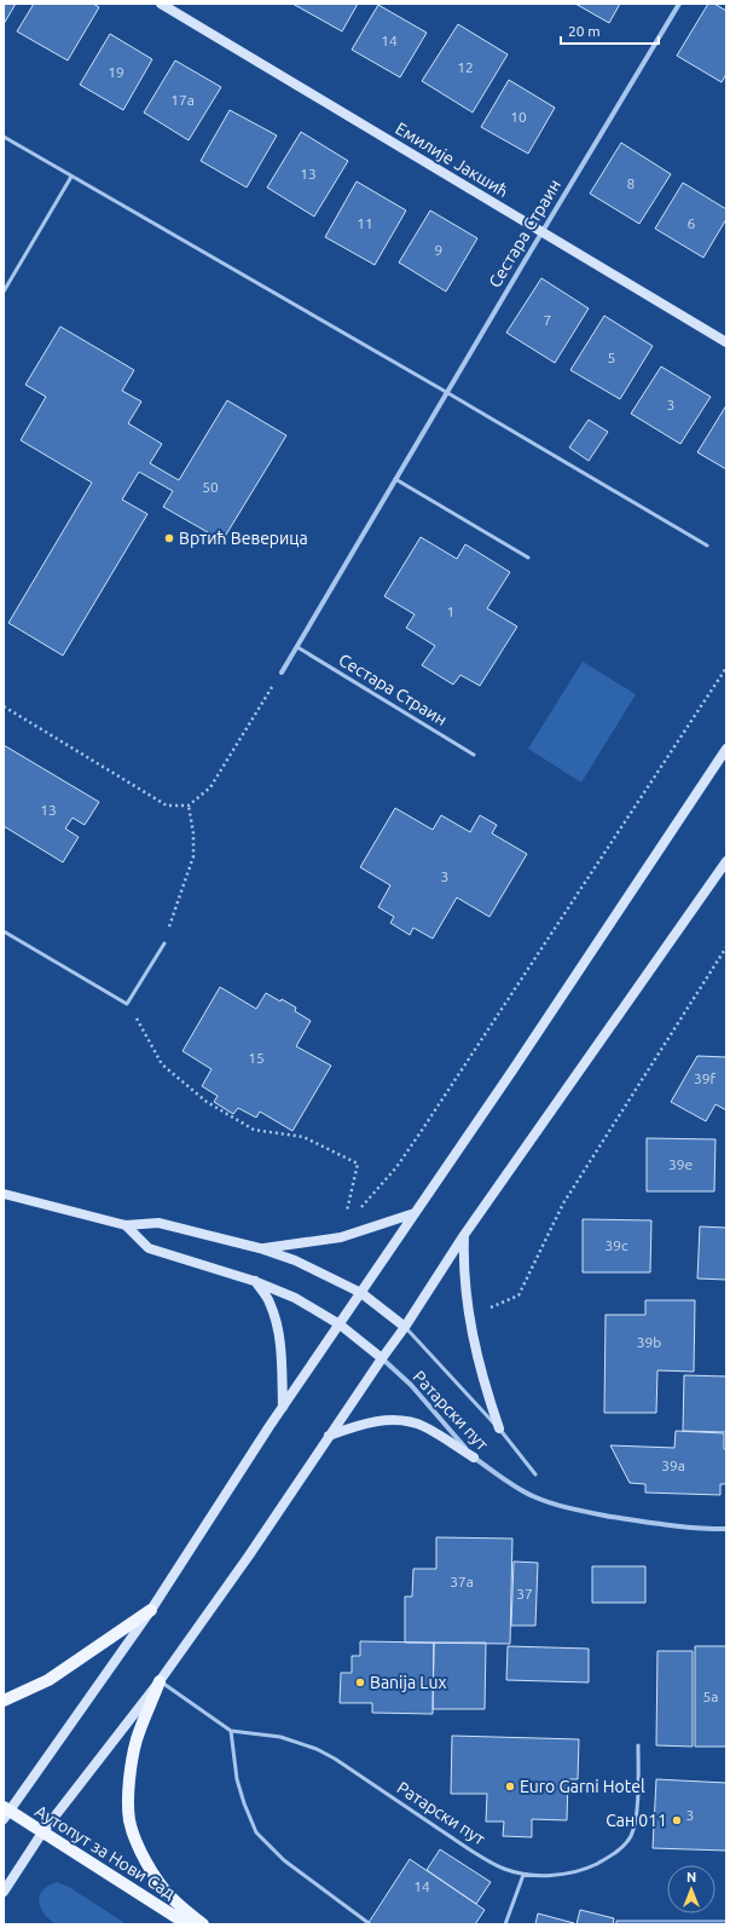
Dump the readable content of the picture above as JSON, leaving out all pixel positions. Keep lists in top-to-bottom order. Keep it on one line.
{"streets":{"main road":["Емилије Јакшић","Аутопут за Нови Сад"],"street":["Сестара Страин","Ратарски пут"]},"crossings":[["Емилије Јакшић","Сестара Страин"]],"places":["Вртић Веверица","Banija Lux","Euro Garni Hotel","Сан 011"],"house_numbers":["14","12","19","17a","10","13","8","11","6","9","7","5","3","50","1","13","3","15","39f","39e","39c","39b","39a","37a","37","5a","3","14"],"scale_bar":"20 m","north":"top"}
